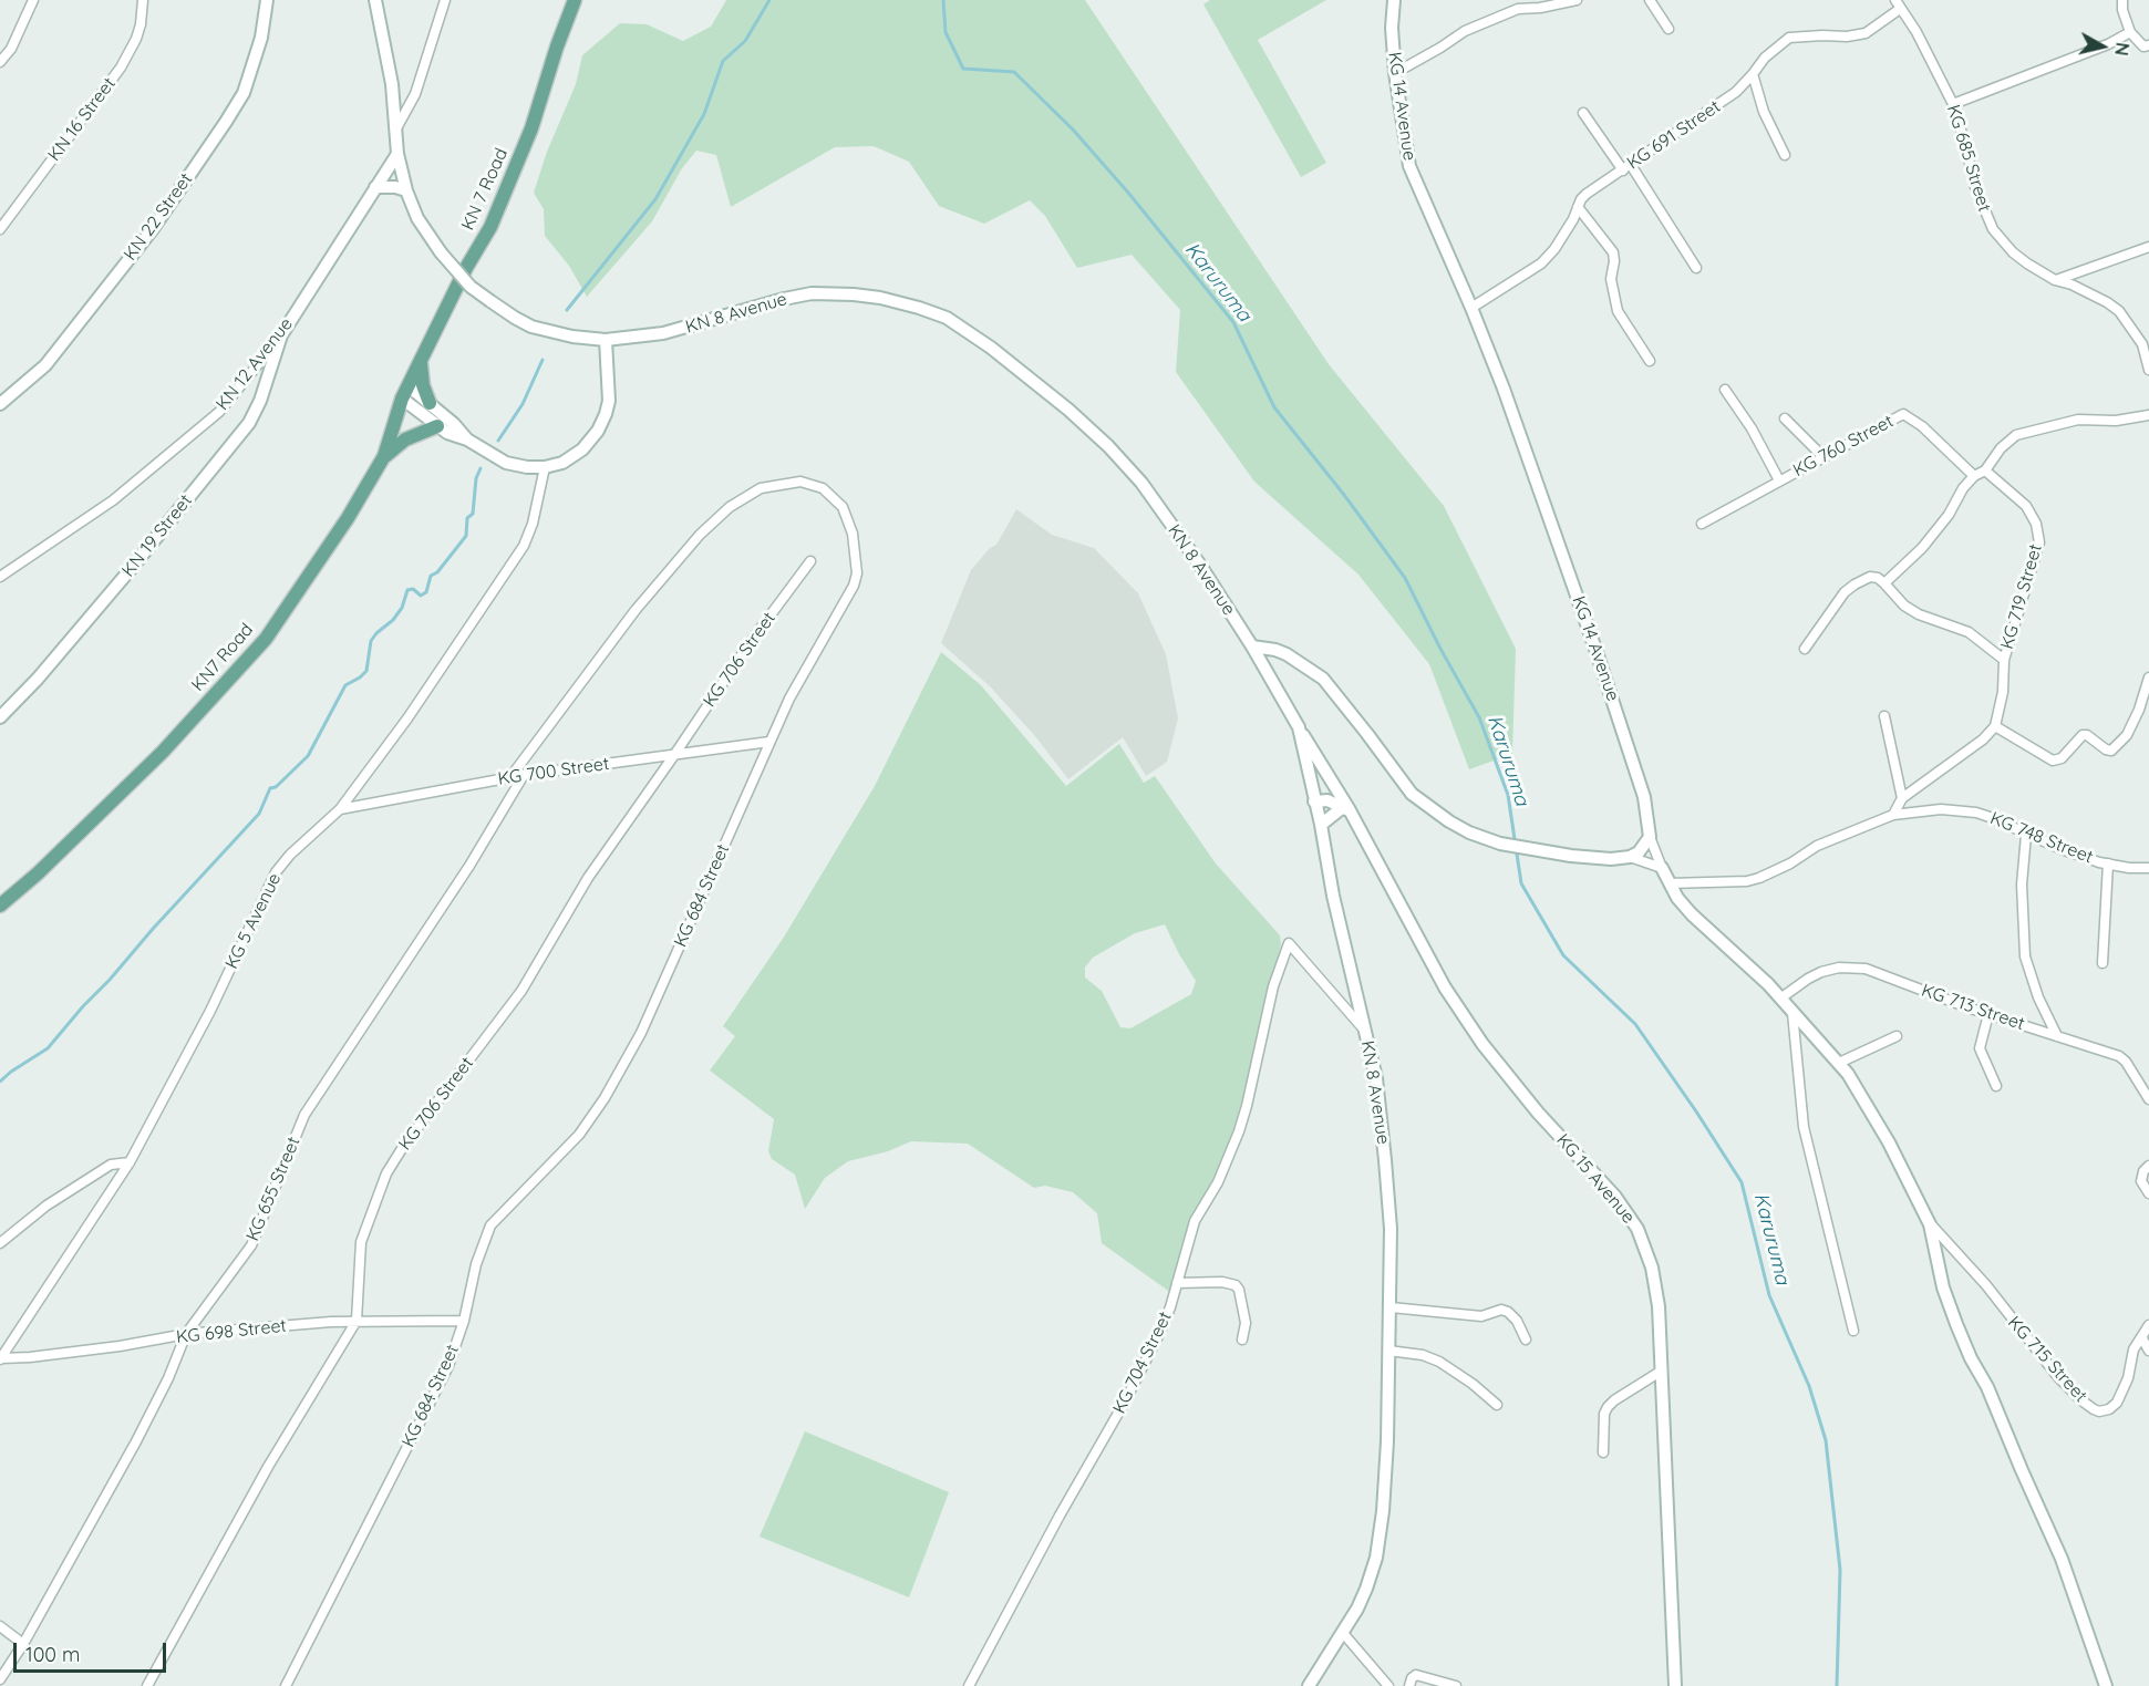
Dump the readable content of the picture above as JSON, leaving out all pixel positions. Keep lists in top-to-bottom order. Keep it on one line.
{"streets":{"main road":["KG 14 Avenue","KN 7 Road","KN 22 Street","KN 8 Avenue","KN 12 Avenue","KN 19 Street","KN7 Road","KG 15 Avenue"],"street":["KN 16 Street","KG 691 Street","KG 685 Street","KG 760 Street","KG 719 Street","KG 706 Street","KG 700 Street","KG 748 Street","KG 684 Street","KG 5 Avenue","KG 713 Street","KG 655 Street","KG 698 Street","KG 715 Street","KG 704 Street"]},"crossings":[["KG 14 Avenue","KG 691 Street"],["KG 691 Street","KG 685 Street"],["KN 7 Road","KN7 Road"],["KN 8 Avenue","KN 12 Avenue"],["KN 8 Avenue","KG 15 Avenue"],["KN 8 Avenue","KG 704 Street"],["KN 12 Avenue","KN 19 Street"],["KG 706 Street","KG 700 Street"],["KG 706 Street","KG 698 Street"],["KG 700 Street","KG 684 Street"],["KG 700 Street","KG 5 Avenue"],["KG 700 Street","KG 655 Street"],["KG 684 Street","KG 698 Street"],["KG 5 Avenue","KG 698 Street"],["KG 655 Street","KG 698 Street"]],"water":["Karuruma"],"scale_bar":"100 m","north":"right"}
